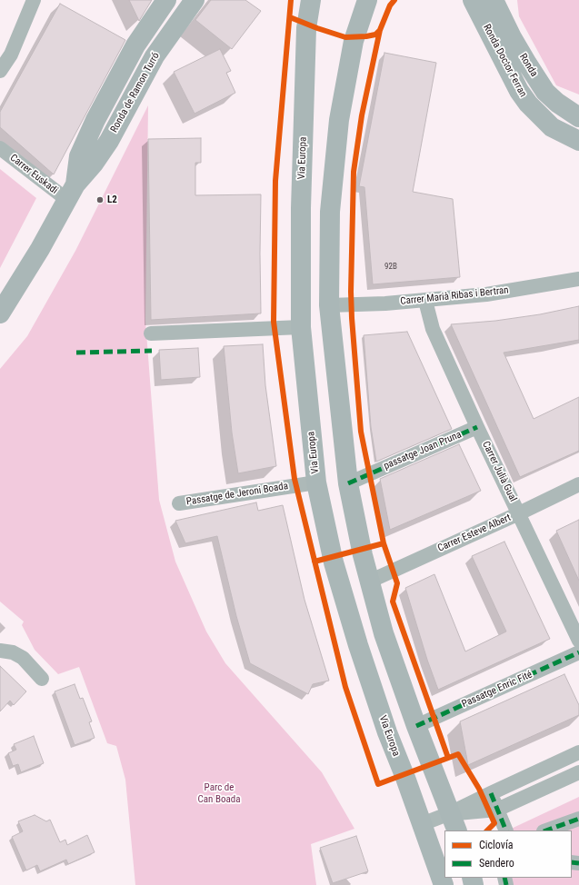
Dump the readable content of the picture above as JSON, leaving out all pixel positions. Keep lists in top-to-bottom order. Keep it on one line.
{"streets":{"street":["Ronda Doctor Ferran","Ronda","Ronda de Ramon Turró","Via Europa","Carrer Euskadi","Carrer Marià Ribas i Bertran","passatge Joan Pruna","Carrer Julià Gual","Passatge de Jeroni Boada","Carrer Esteve Albert","Passatge Enric Fité"]},"crossings":[["Ronda de Ramon Turró","Carrer Euskadi"],["Via Europa","Passatge de Jeroni Boada"],["Carrer Marià Ribas i Bertran","Carrer Julià Gual"],["passatge Joan Pruna","Carrer Julià Gual"],["Carrer Julià Gual","Carrer Esteve Albert"]],"parks":["Parc de Can Boada"],"places":["L2"],"house_numbers":["92B"],"legend":["Ciclovía","Sendero"]}
